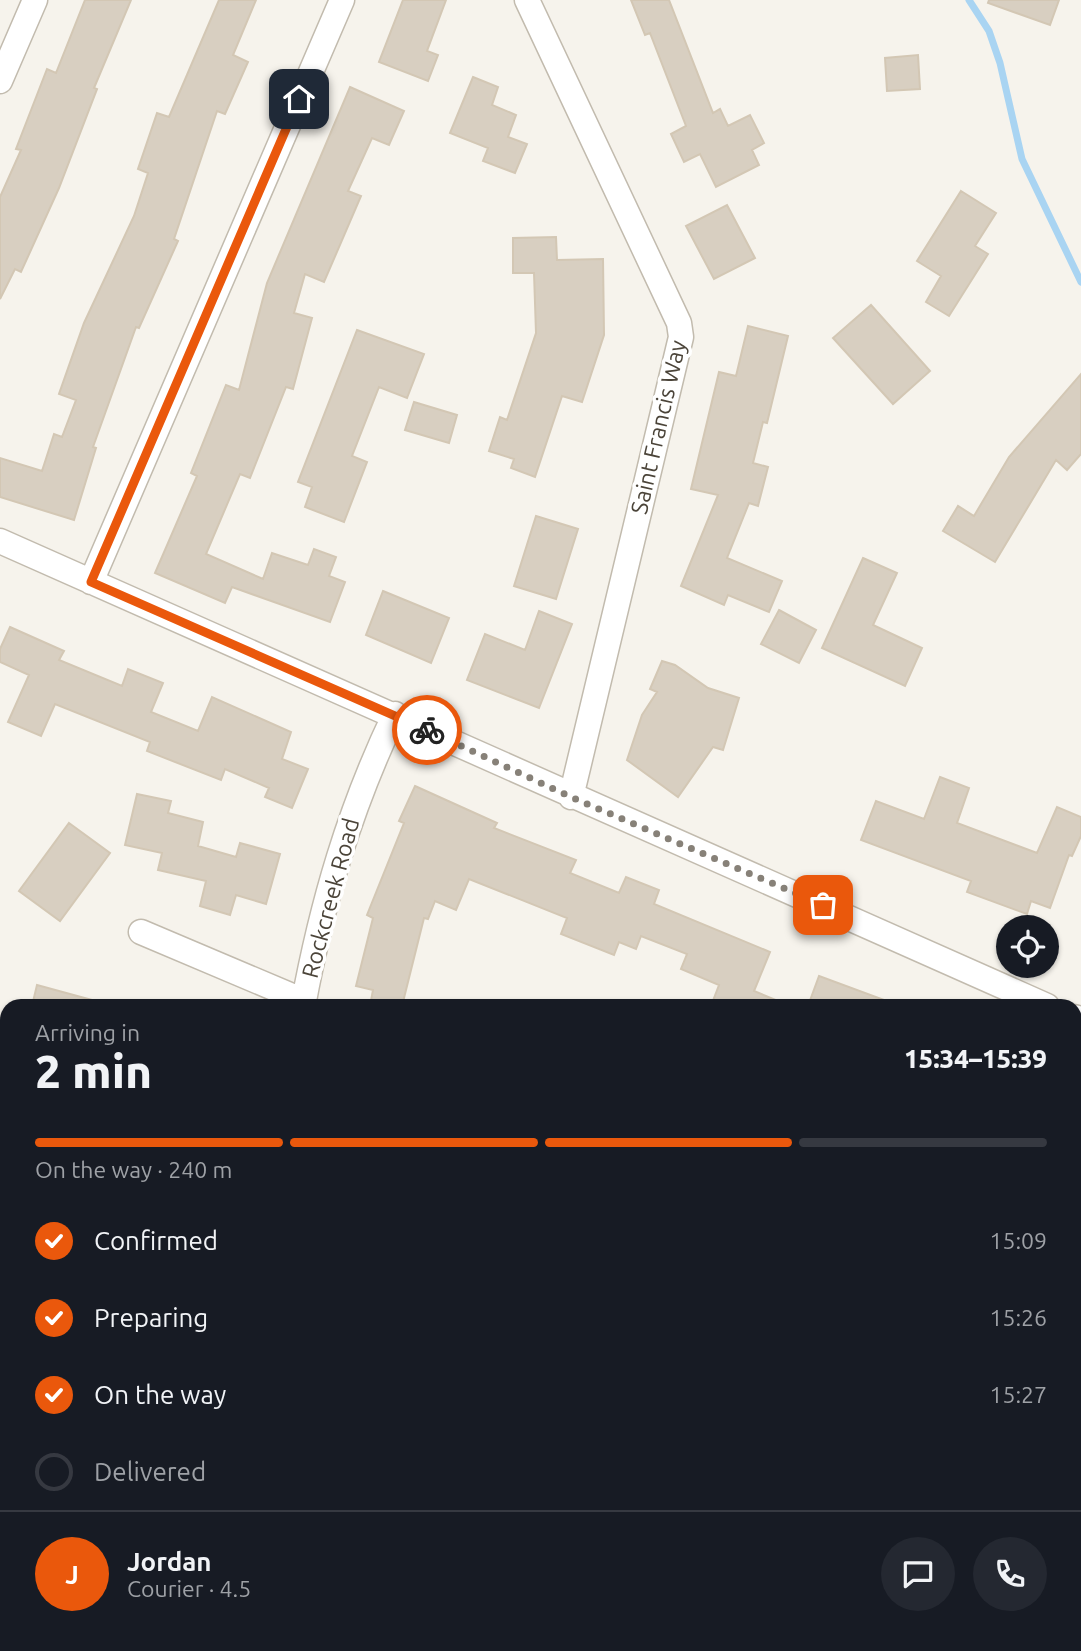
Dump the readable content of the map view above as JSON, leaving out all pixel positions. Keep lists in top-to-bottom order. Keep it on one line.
{"streets":{"street":["Saint Francis Way","Rockcreek Road"]},"page":{"heading":["2 min","Arriving in","15:34–15:39"],"panel":["Jordan","Courier · 4.5"],"bar":"On the way · 240 m","list":[["Confirmed","15:09"],["Preparing","15:26"],["On the way","15:27"],"Delivered"],"round":"J"}}
